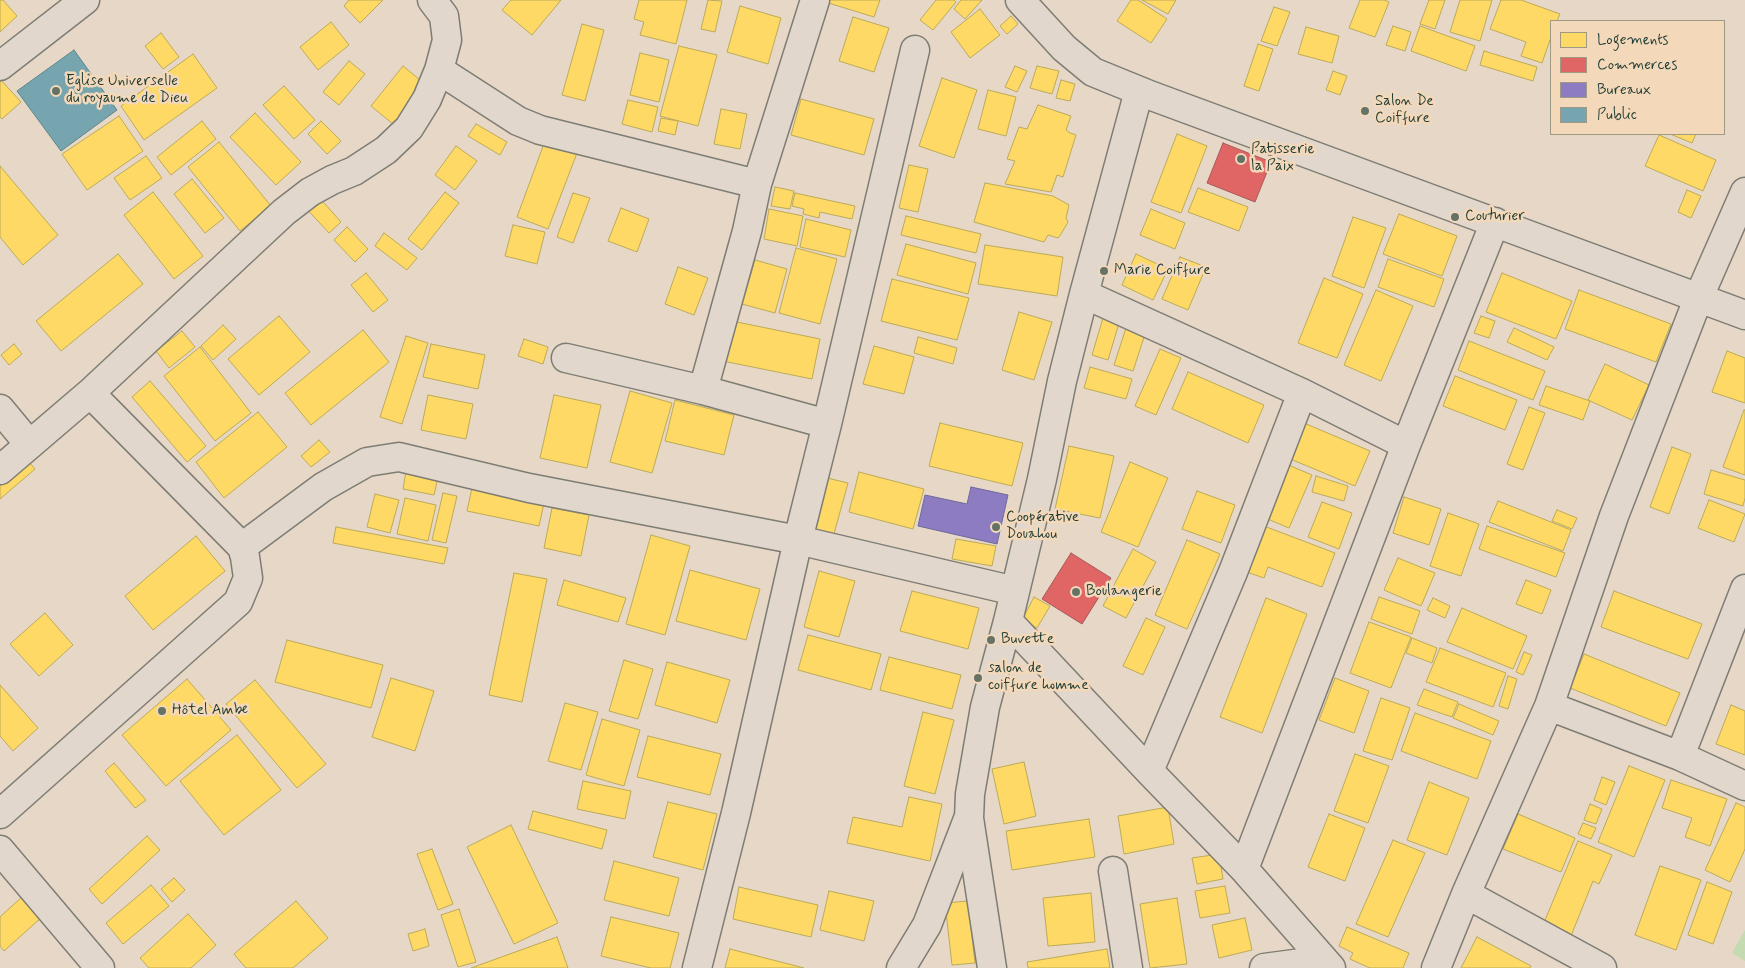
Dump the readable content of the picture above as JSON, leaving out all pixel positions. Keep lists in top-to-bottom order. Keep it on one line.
{"places":["Eglise Universelle du royaume de Dieu","Salon De Coiffure","Patisserie la Paix","Couturier","Marie Coiffure","Coopérative Douahou","Boulangerie","Buvette","salon de coiffure homme","Hôtel Ambe"],"legend":["Logements","Commerces","Bureaux","Public"]}
